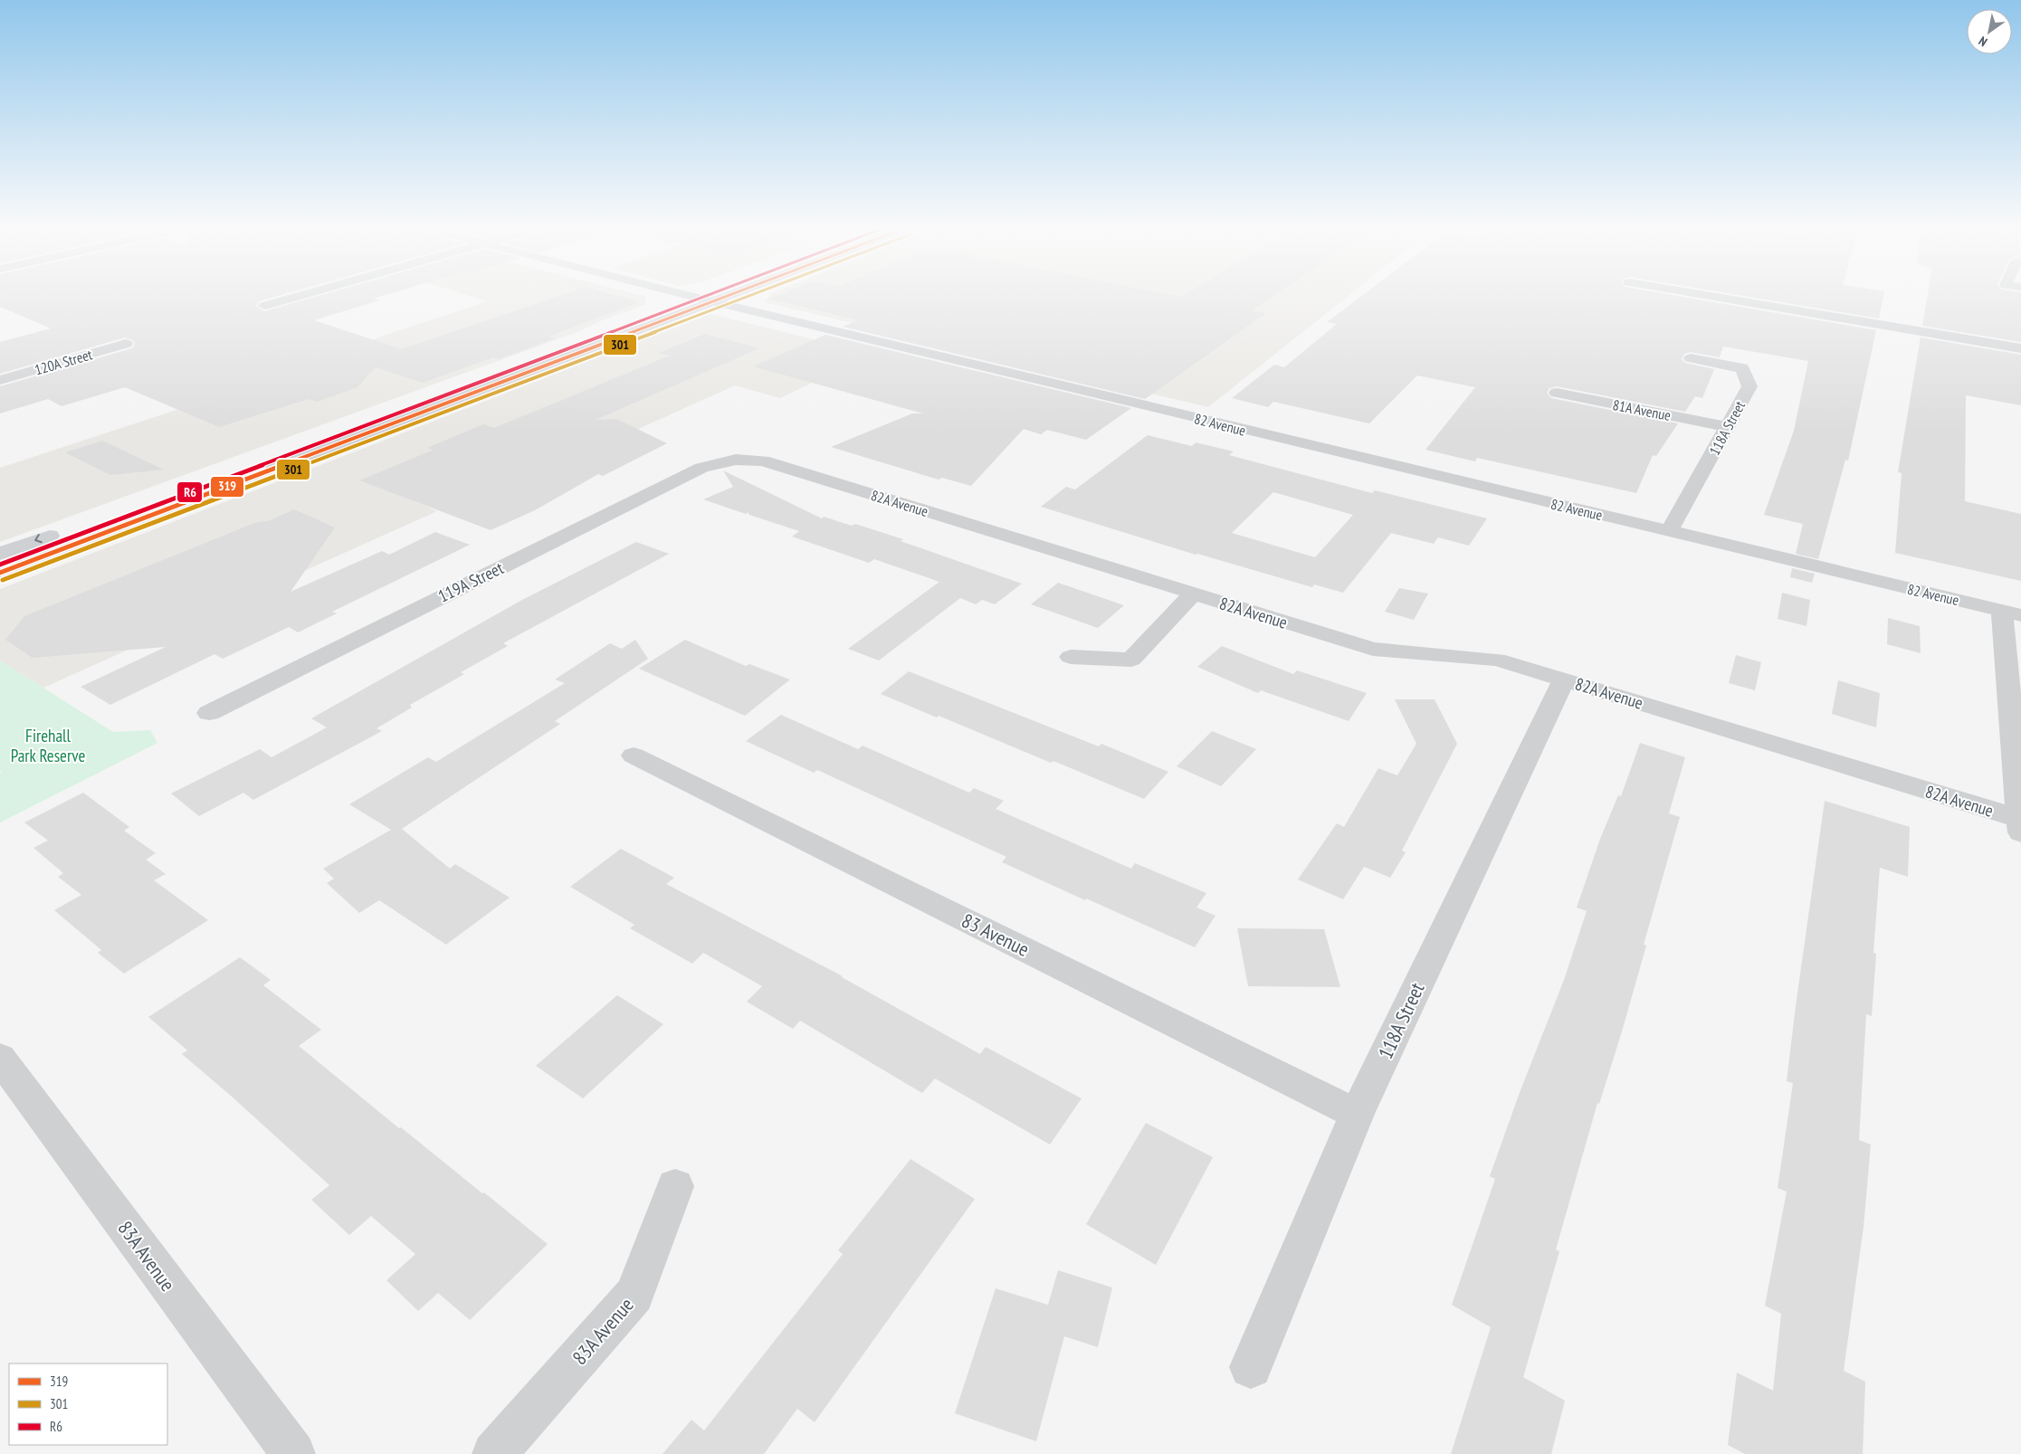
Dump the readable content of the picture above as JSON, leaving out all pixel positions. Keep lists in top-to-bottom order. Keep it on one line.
{"streets":{"street":["120A Street","81A Avenue","82 Avenue","118A Street","82A Avenue","119A Street","83 Avenue","83A Avenue"]},"crossings":[["81A Avenue","118A Street"],["82 Avenue","118A Street"],["118A Street","82A Avenue"],["118A Street","83 Avenue"],["82A Avenue","119A Street"]],"parks":["Firehall Park Reserve"],"lines":["transit line 319","transit line 301","transit line R6"],"legend":["319","301","R6"],"north":"bottom left"}
